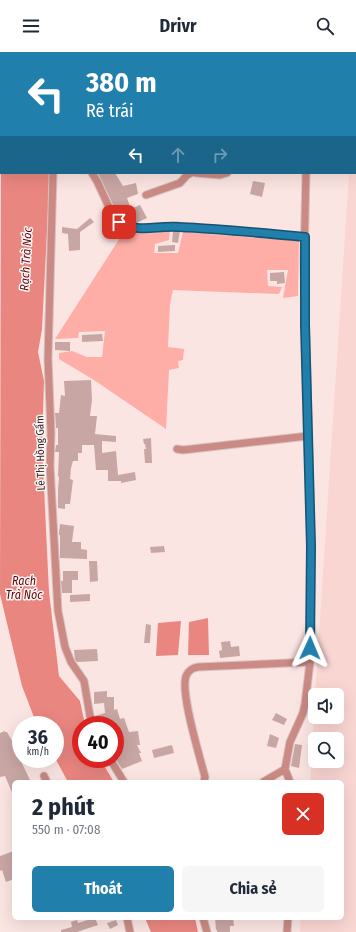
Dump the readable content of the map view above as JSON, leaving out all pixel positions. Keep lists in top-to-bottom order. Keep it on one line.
{"streets":{"street":["Lê Thị Hồng Gấm"]},"water":["Rạch Trà Nóc"],"page":{"header":"Drivr","turn":["380 m","Rẽ trái"],"speed":"36 km/h","limit":"40","heading":["2 phút","550 m · 07:08"],"buttons":["Thoát","Chia sẻ"]}}
